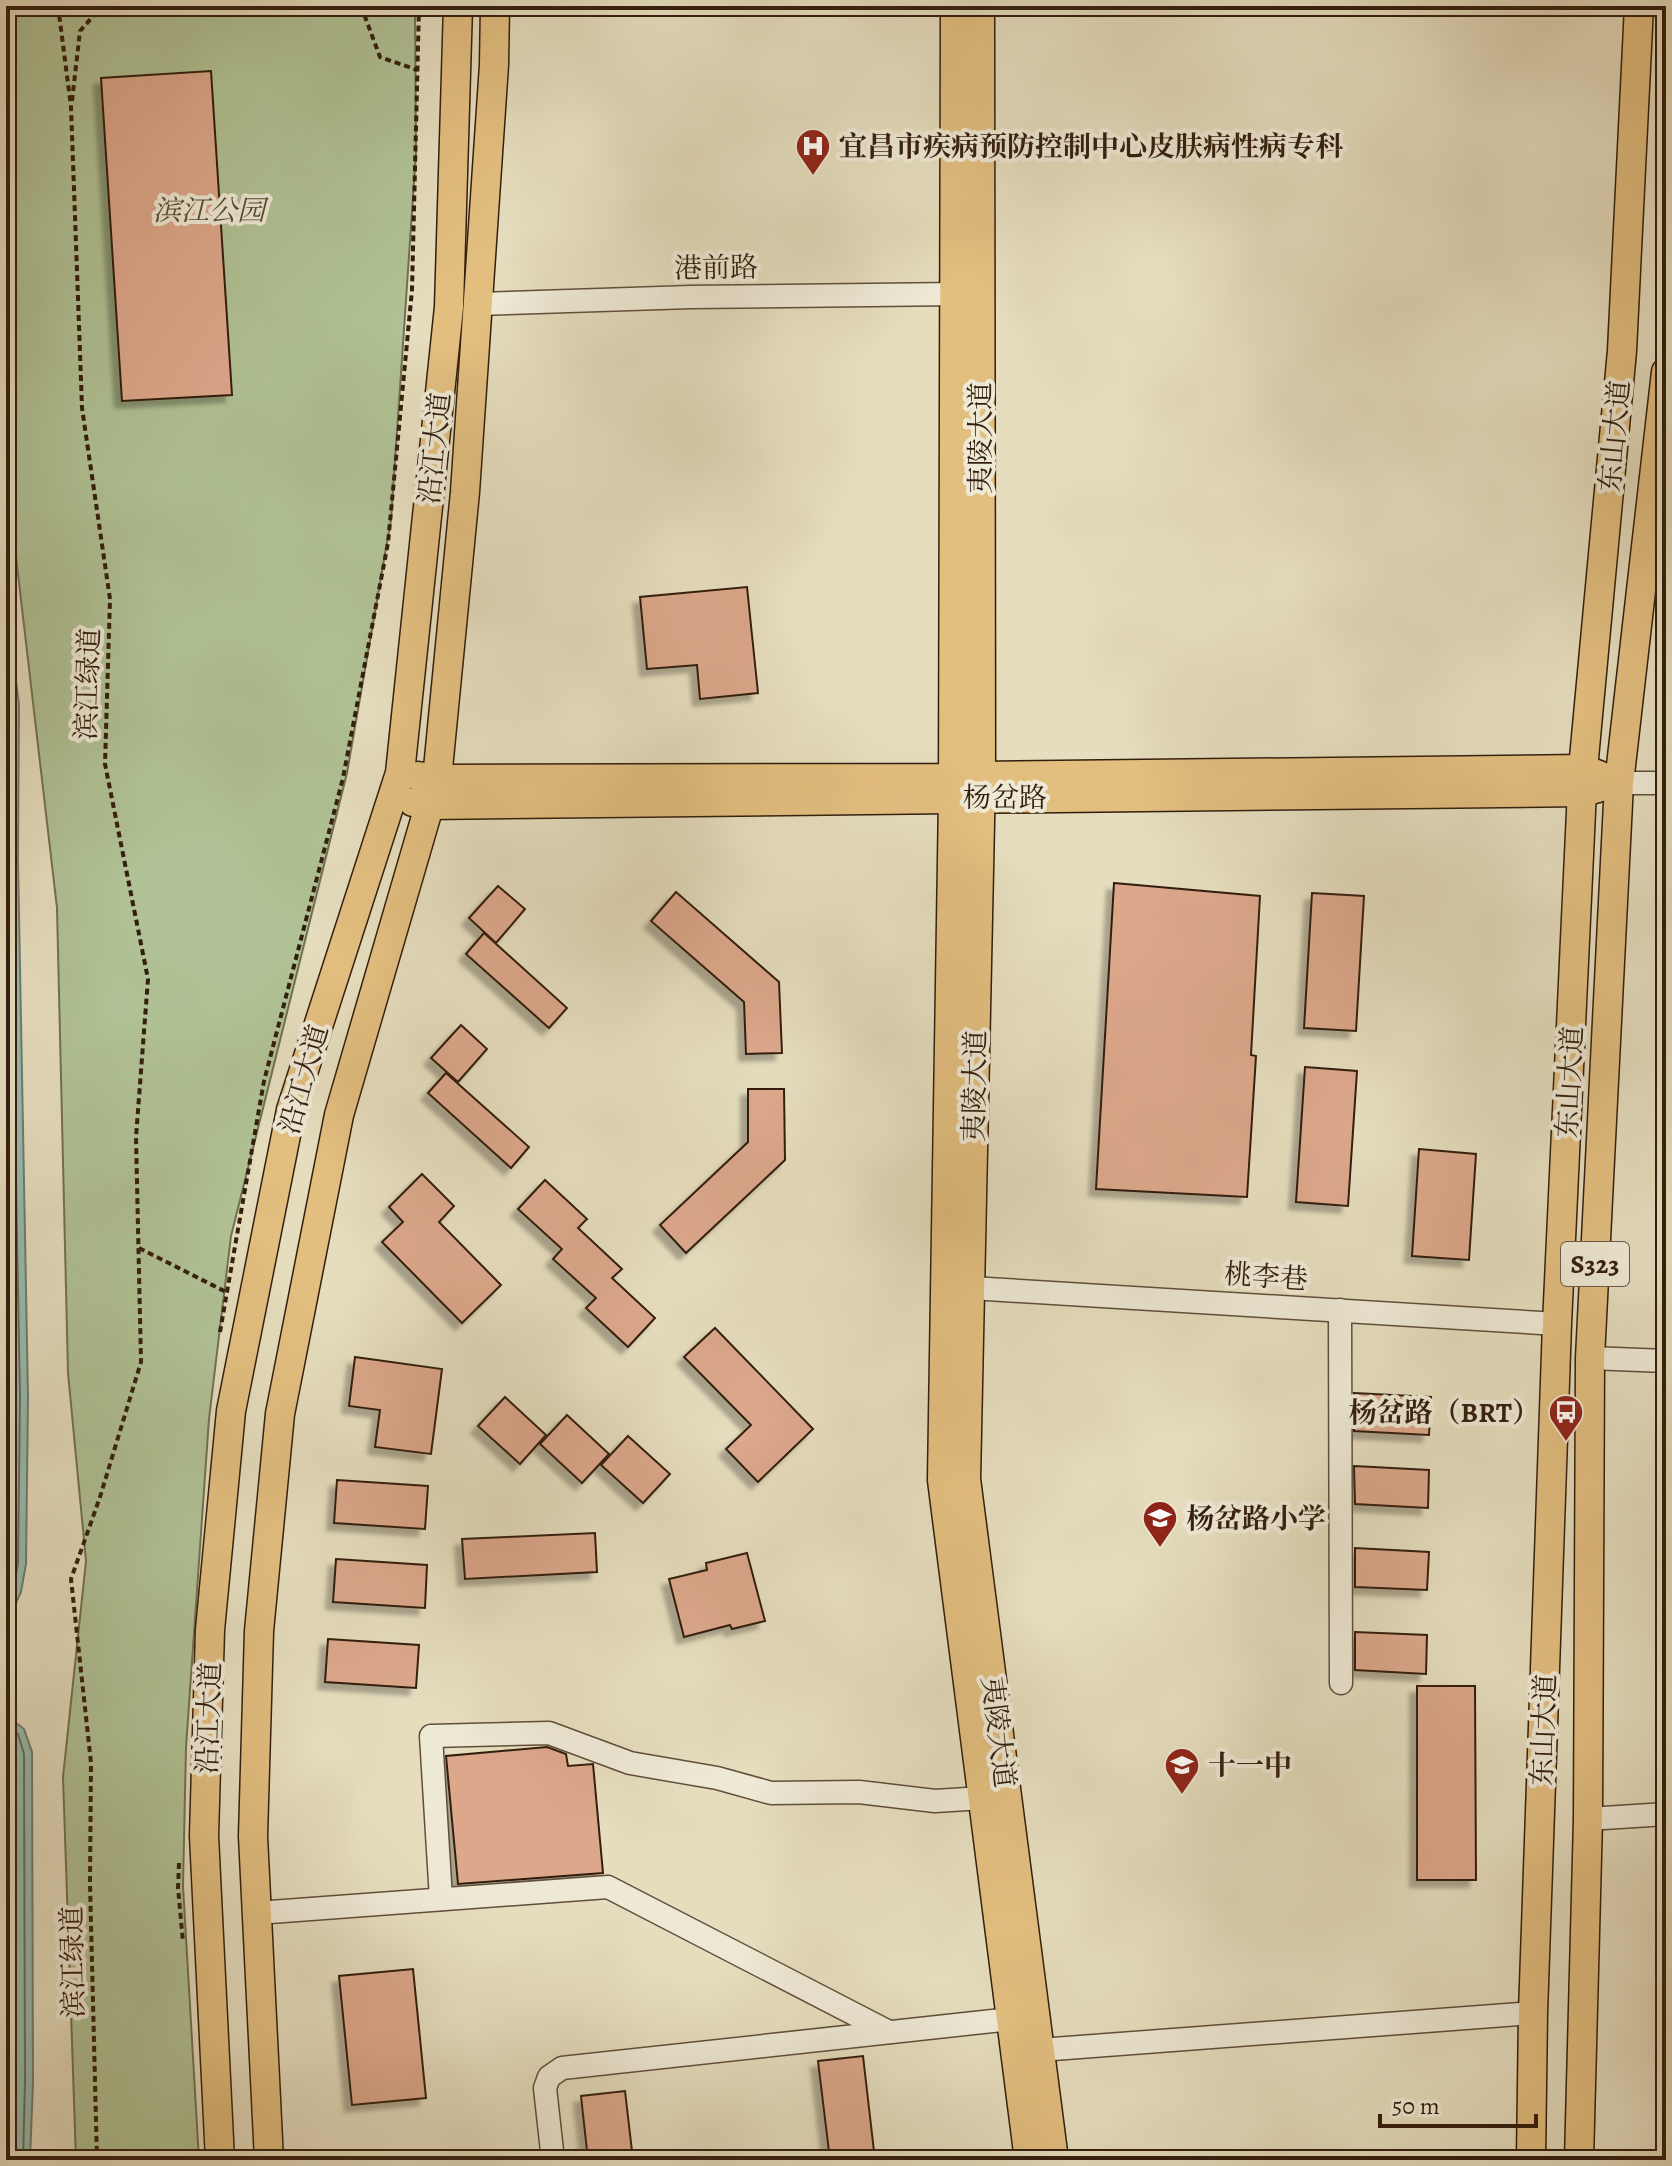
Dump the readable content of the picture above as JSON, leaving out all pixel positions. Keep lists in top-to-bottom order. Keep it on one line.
{"streets":{"main road":["东山大道","夷陵大道","沿江大道","杨岔路","S323"],"street":["港前路","桃李巷"],"path":["滨江绿道"]},"crossings":[["港前路","夷陵大道"],["港前路","沿江大道"],["东山大道","杨岔路"],["东山大道","桃李巷"],["夷陵大道","杨岔路"],["夷陵大道","桃李巷"],["沿江大道","杨岔路"]],"parks":["滨江公园"],"places":{"hospital":["宜昌市疾病预防控制中心皮肤病性病专科"],"bus stop":["杨岔路（BRT）"],"school or university":["杨岔路小学","十一中"]},"scale_bar":"50 m"}
